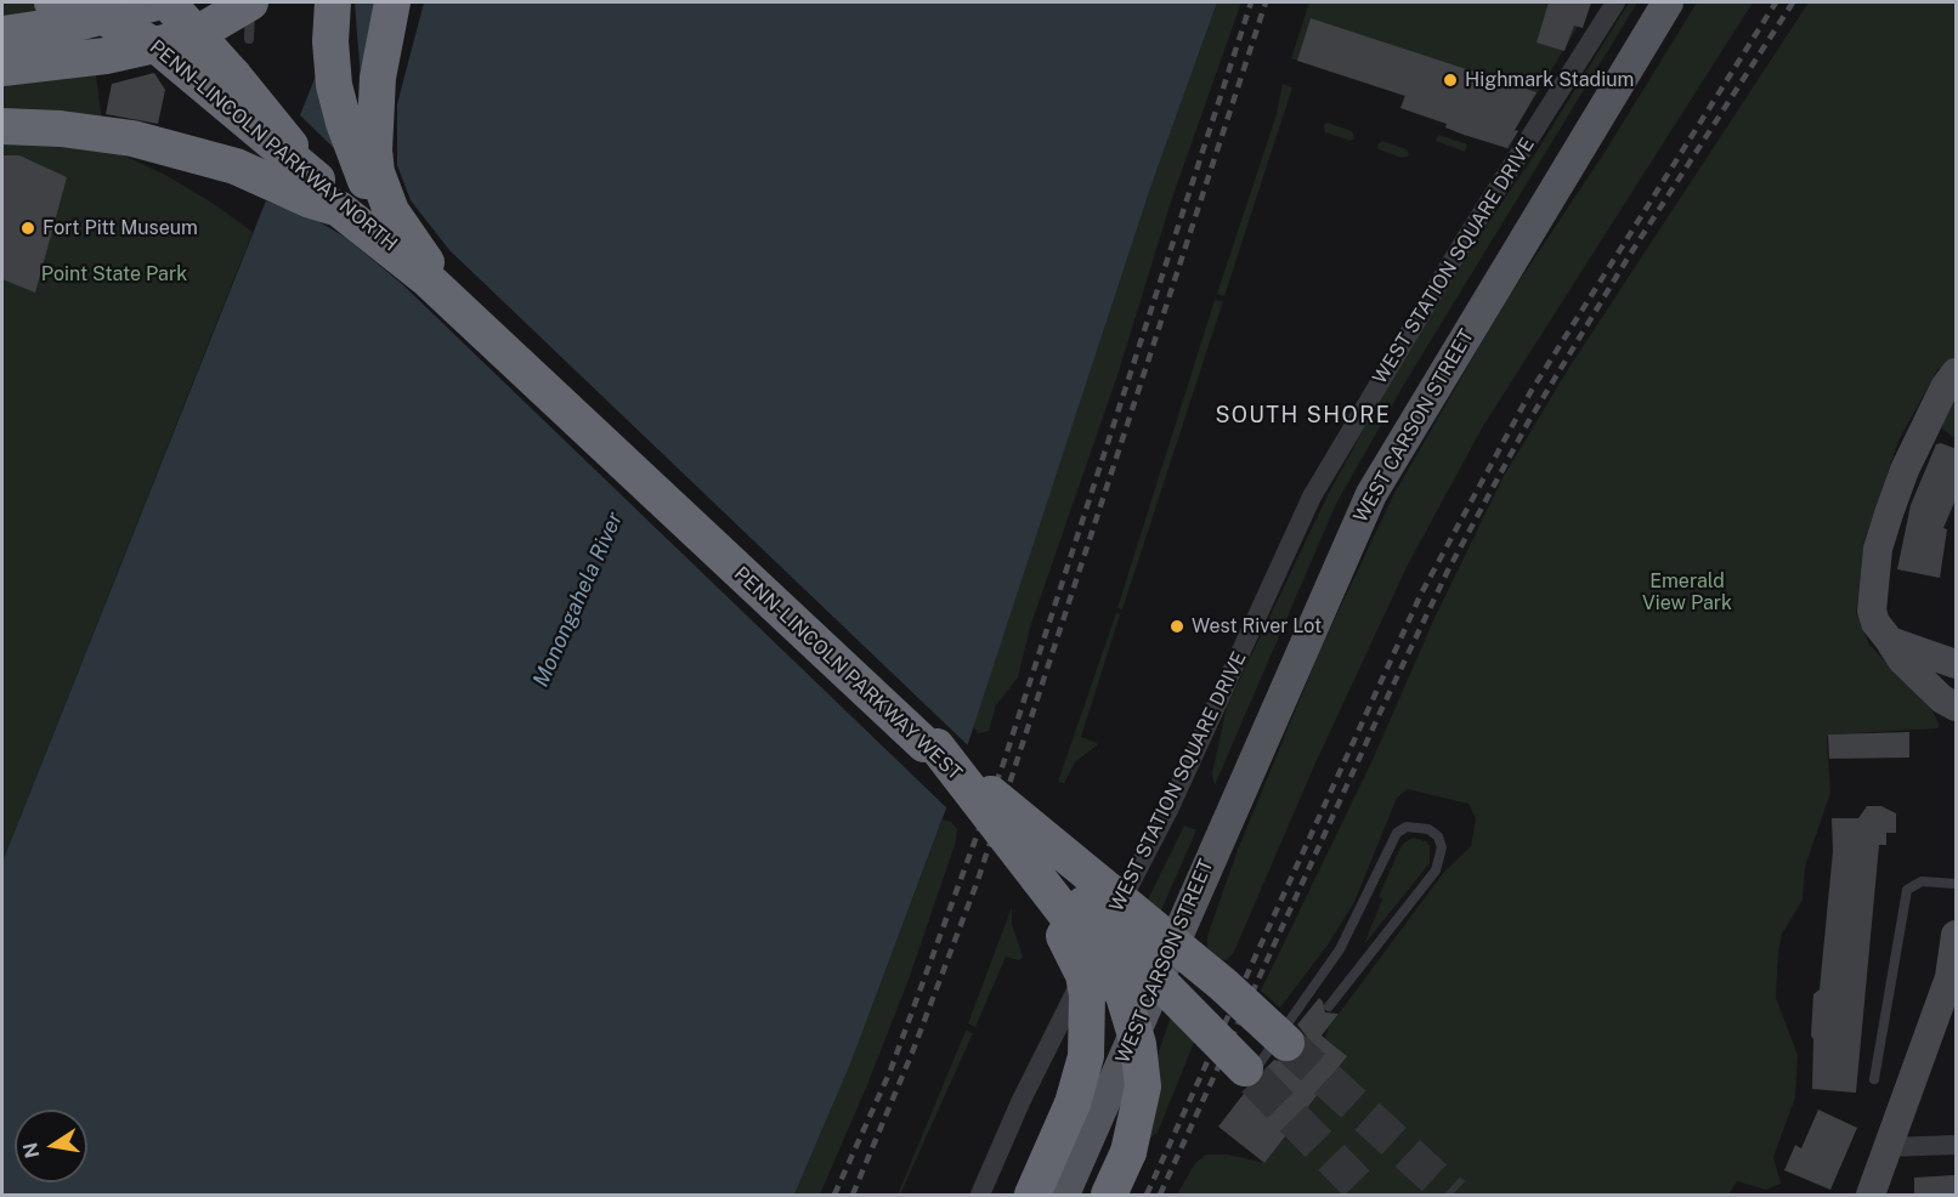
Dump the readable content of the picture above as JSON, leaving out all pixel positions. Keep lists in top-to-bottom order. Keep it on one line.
{"streets":{"highway":["PENN-LINCOLN PARKWAY NORTH","PENN-LINCOLN PARKWAY WEST"],"main road":["WEST CARSON STREET"],"street":["WEST STATION SQUARE DRIVE"]},"crossings":[["PENN-LINCOLN PARKWAY NORTH","PENN-LINCOLN PARKWAY WEST"]],"districts":["SOUTH SHORE"],"water":["Monongahela River"],"parks":["Point State Park","Emerald View Park"],"places":["Highmark Stadium","Fort Pitt Museum","West River Lot"],"north":"left"}
